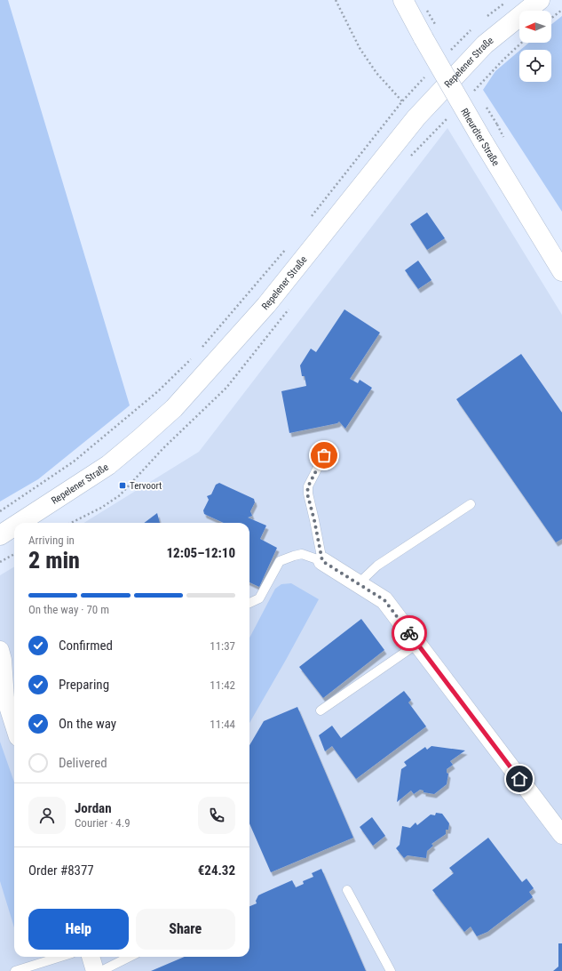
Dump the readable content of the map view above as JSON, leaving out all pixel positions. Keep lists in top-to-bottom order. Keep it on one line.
{"streets":{"main road":["Repelener Straße","Rheurdter Straße"]},"places":{"transit":["Tervoort"]},"north":"left","page":{"heading":["2 min","Arriving in","12:05–12:10"],"panel":["Jordan","Courier · 4.9","Order #8377","€24.32"],"bar":"On the way · 70 m","list":[["Confirmed","11:37"],["Preparing","11:42"],["On the way","11:44"],"Delivered"],"buttons":["Help","Share"]}}
